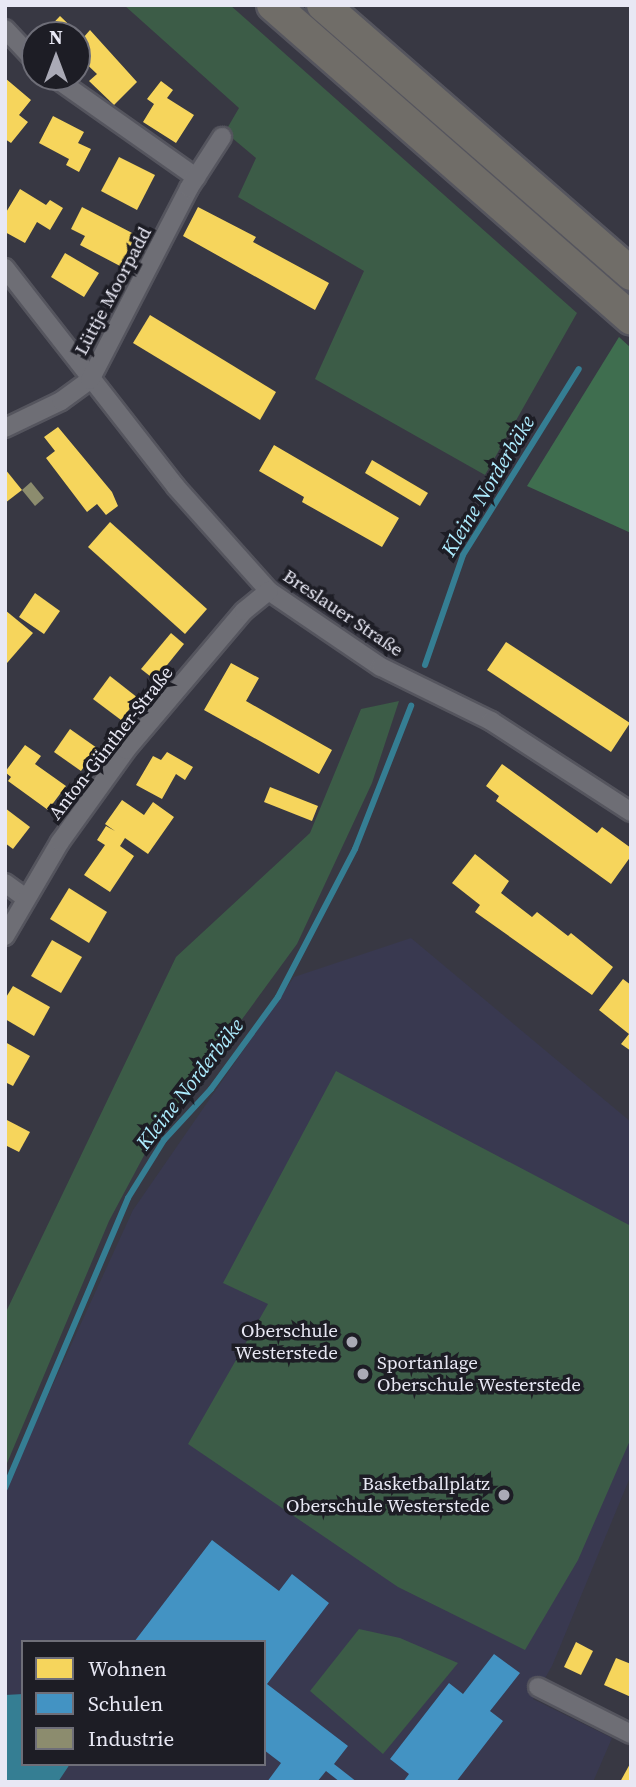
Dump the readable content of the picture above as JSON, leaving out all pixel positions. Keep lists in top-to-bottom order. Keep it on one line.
{"streets":{"street":["Lüttje Moorpadd","Breslauer Straße","Anton-Günther-Straße"]},"crossings":[["Lüttje Moorpadd","Breslauer Straße"],["Breslauer Straße","Anton-Günther-Straße"]],"water":["Kleine Norderbäke"],"places":["Oberschule Westerstede","Sportanlage Oberschule Westerstede","Basketballplatz Oberschule Westerstede"],"legend":["Wohnen","Schulen","Industrie"],"north":"top"}
